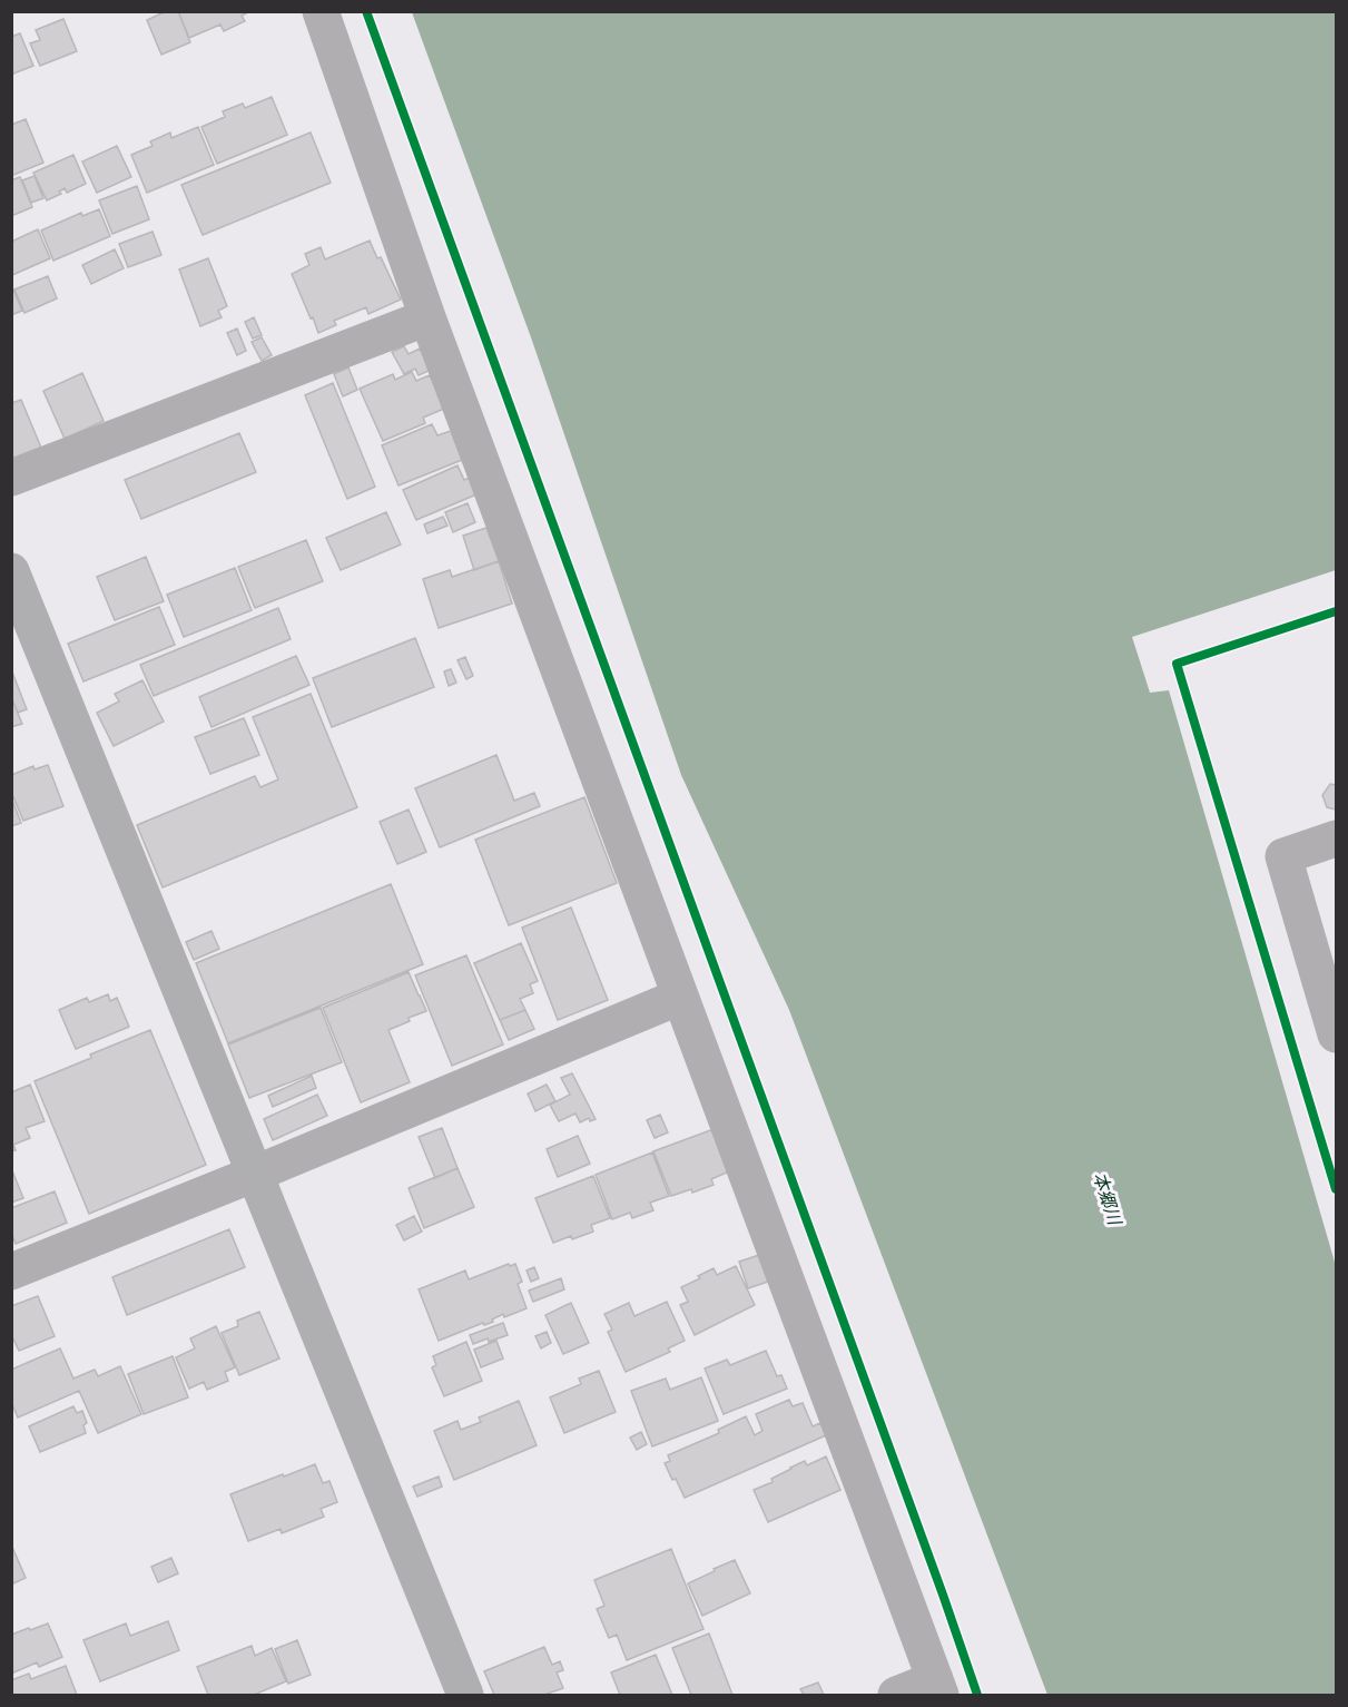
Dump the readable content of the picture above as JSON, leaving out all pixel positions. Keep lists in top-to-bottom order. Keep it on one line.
{"water":["本郷川"]}
